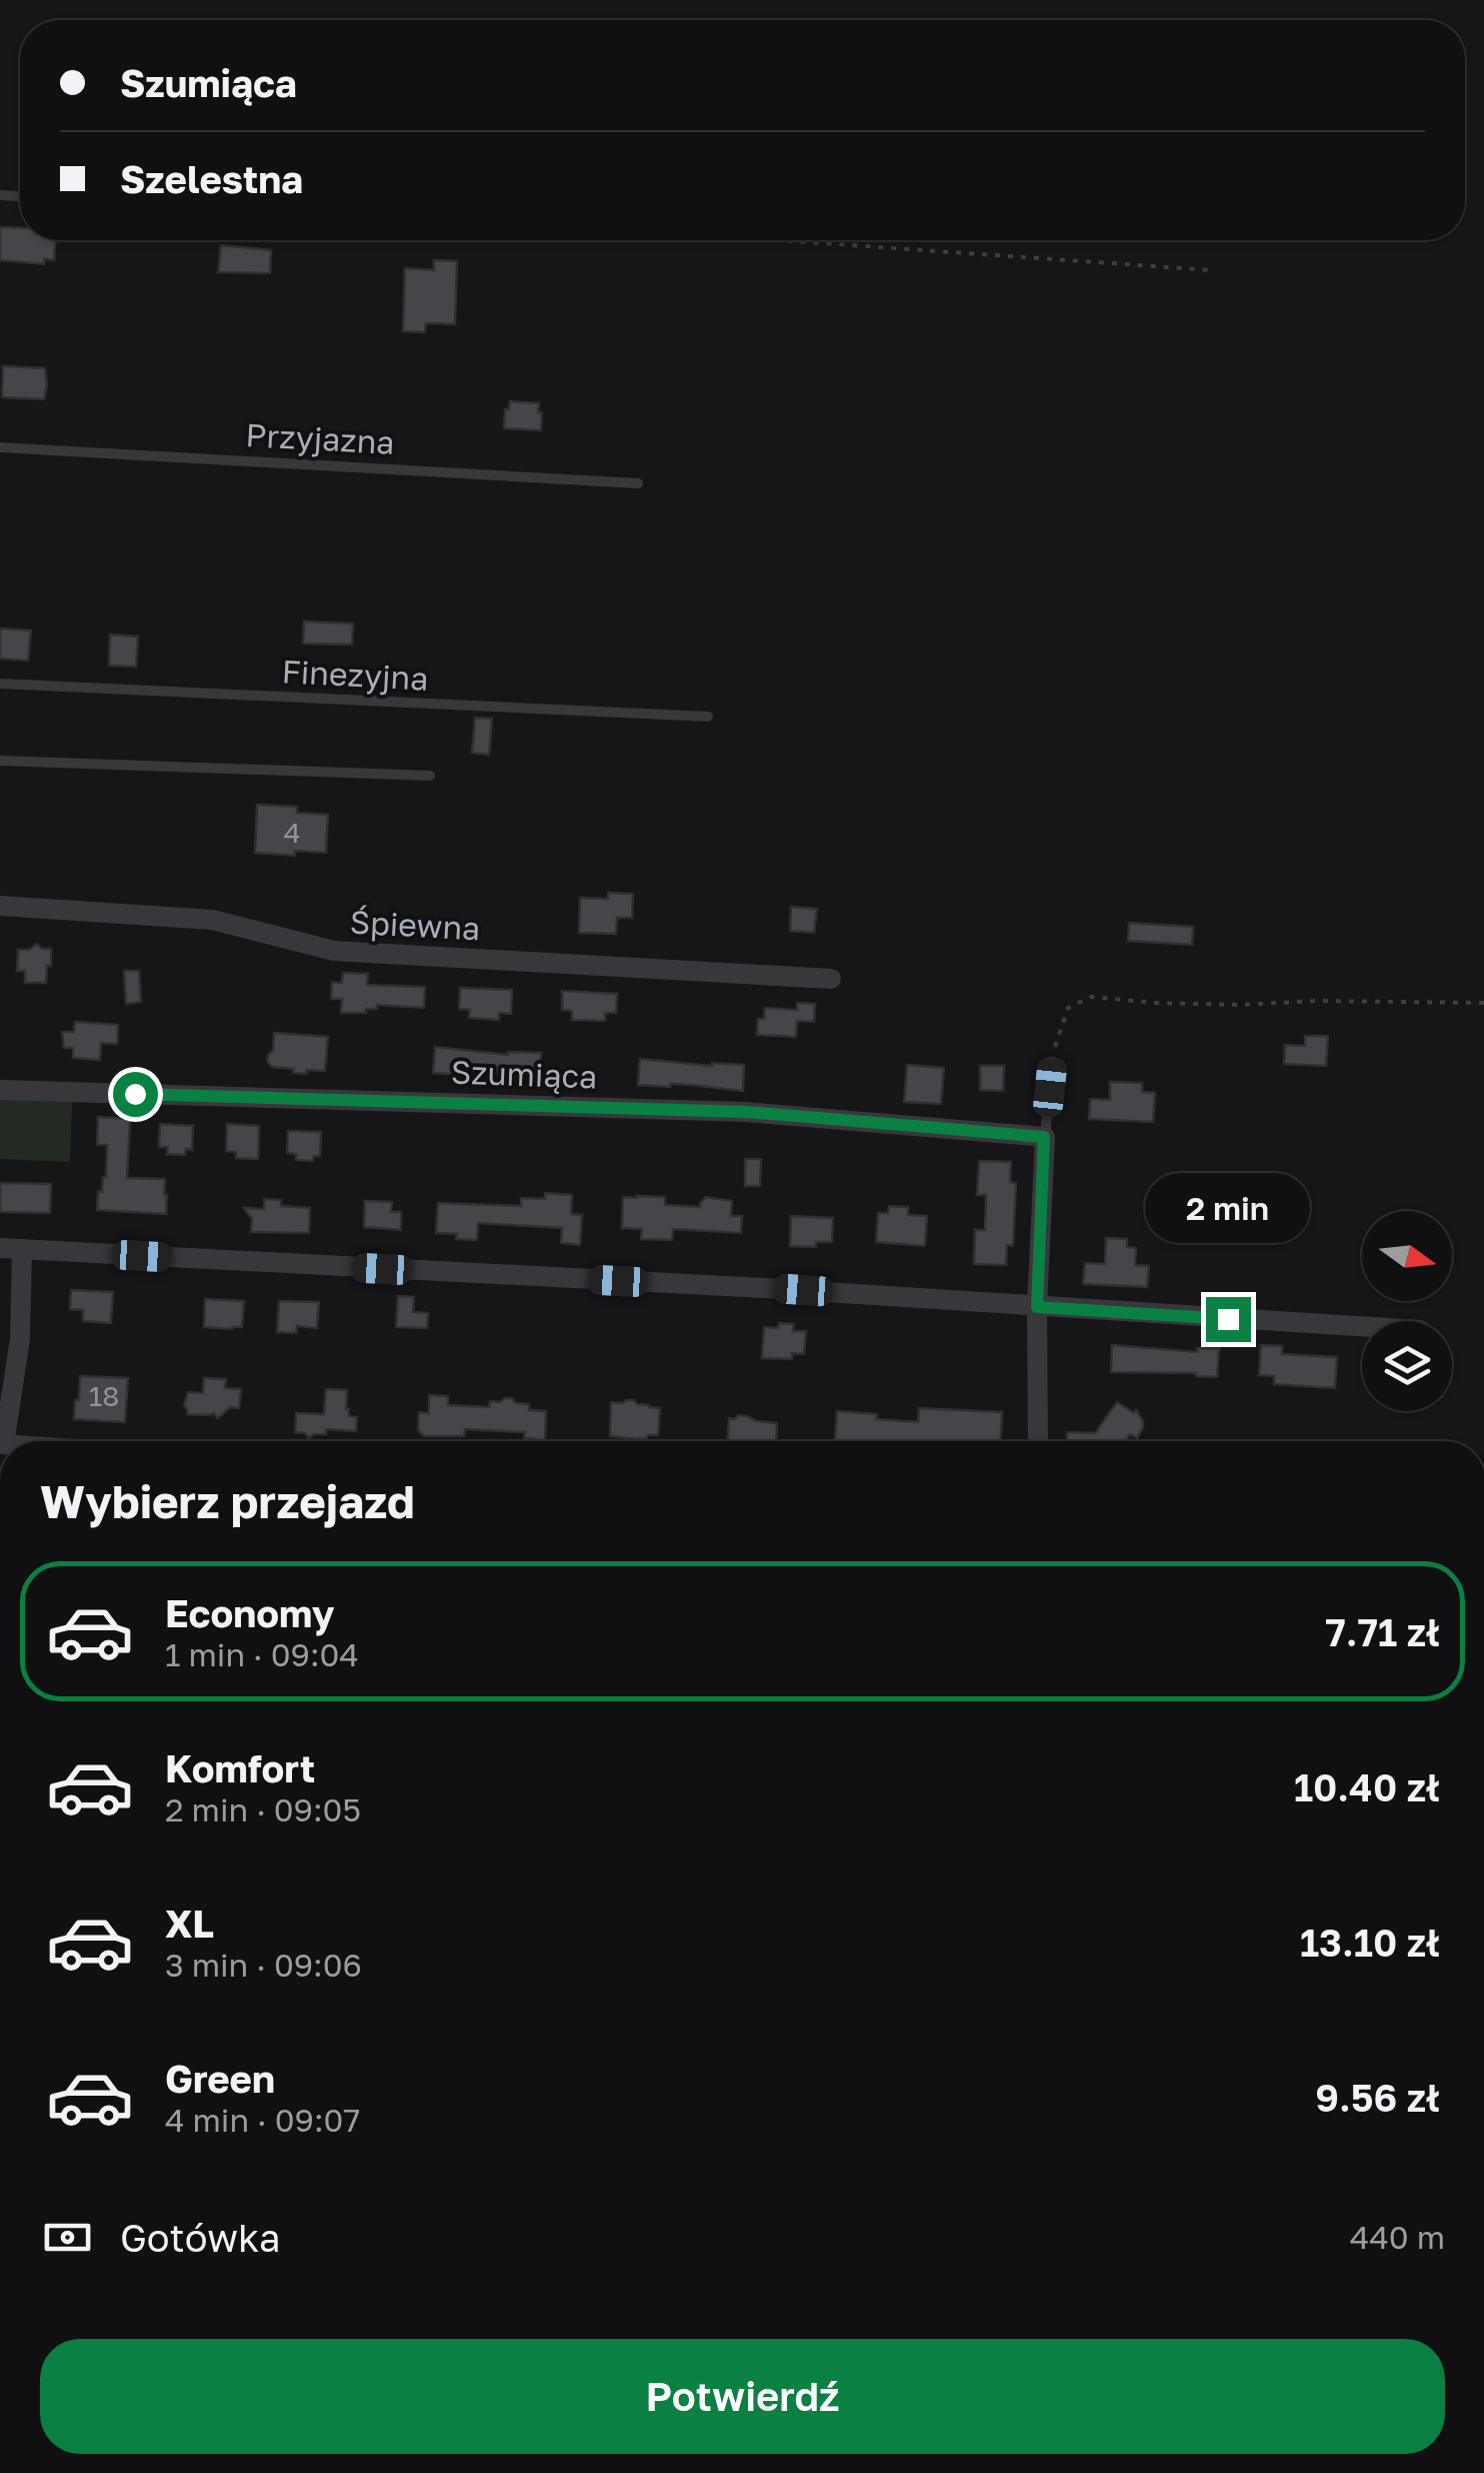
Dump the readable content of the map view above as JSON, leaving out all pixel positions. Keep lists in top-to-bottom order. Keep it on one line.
{"streets":{"street":["Śpiewna","Szumiąca"],"lane":["Przyjazna","Finezyjna"]},"house_numbers":["4","18"],"north":"right","page":{"banner":["Szumiąca","Szelestna"],"bubble":"2 min","heading":"Wybierz przejazd","list":[{"name":"Economy","note":"1 min · 09:04","value":"7.71 zł"},{"name":"Komfort","note":"2 min · 09:05","value":"10.40 zł"},{"name":"XL","note":"3 min · 09:06","value":"13.10 zł"},{"name":"Green","note":"4 min · 09:07","value":"9.56 zł"}],"pay":["Gotówka","440 m"],"buttons":"Potwierdź"}}
